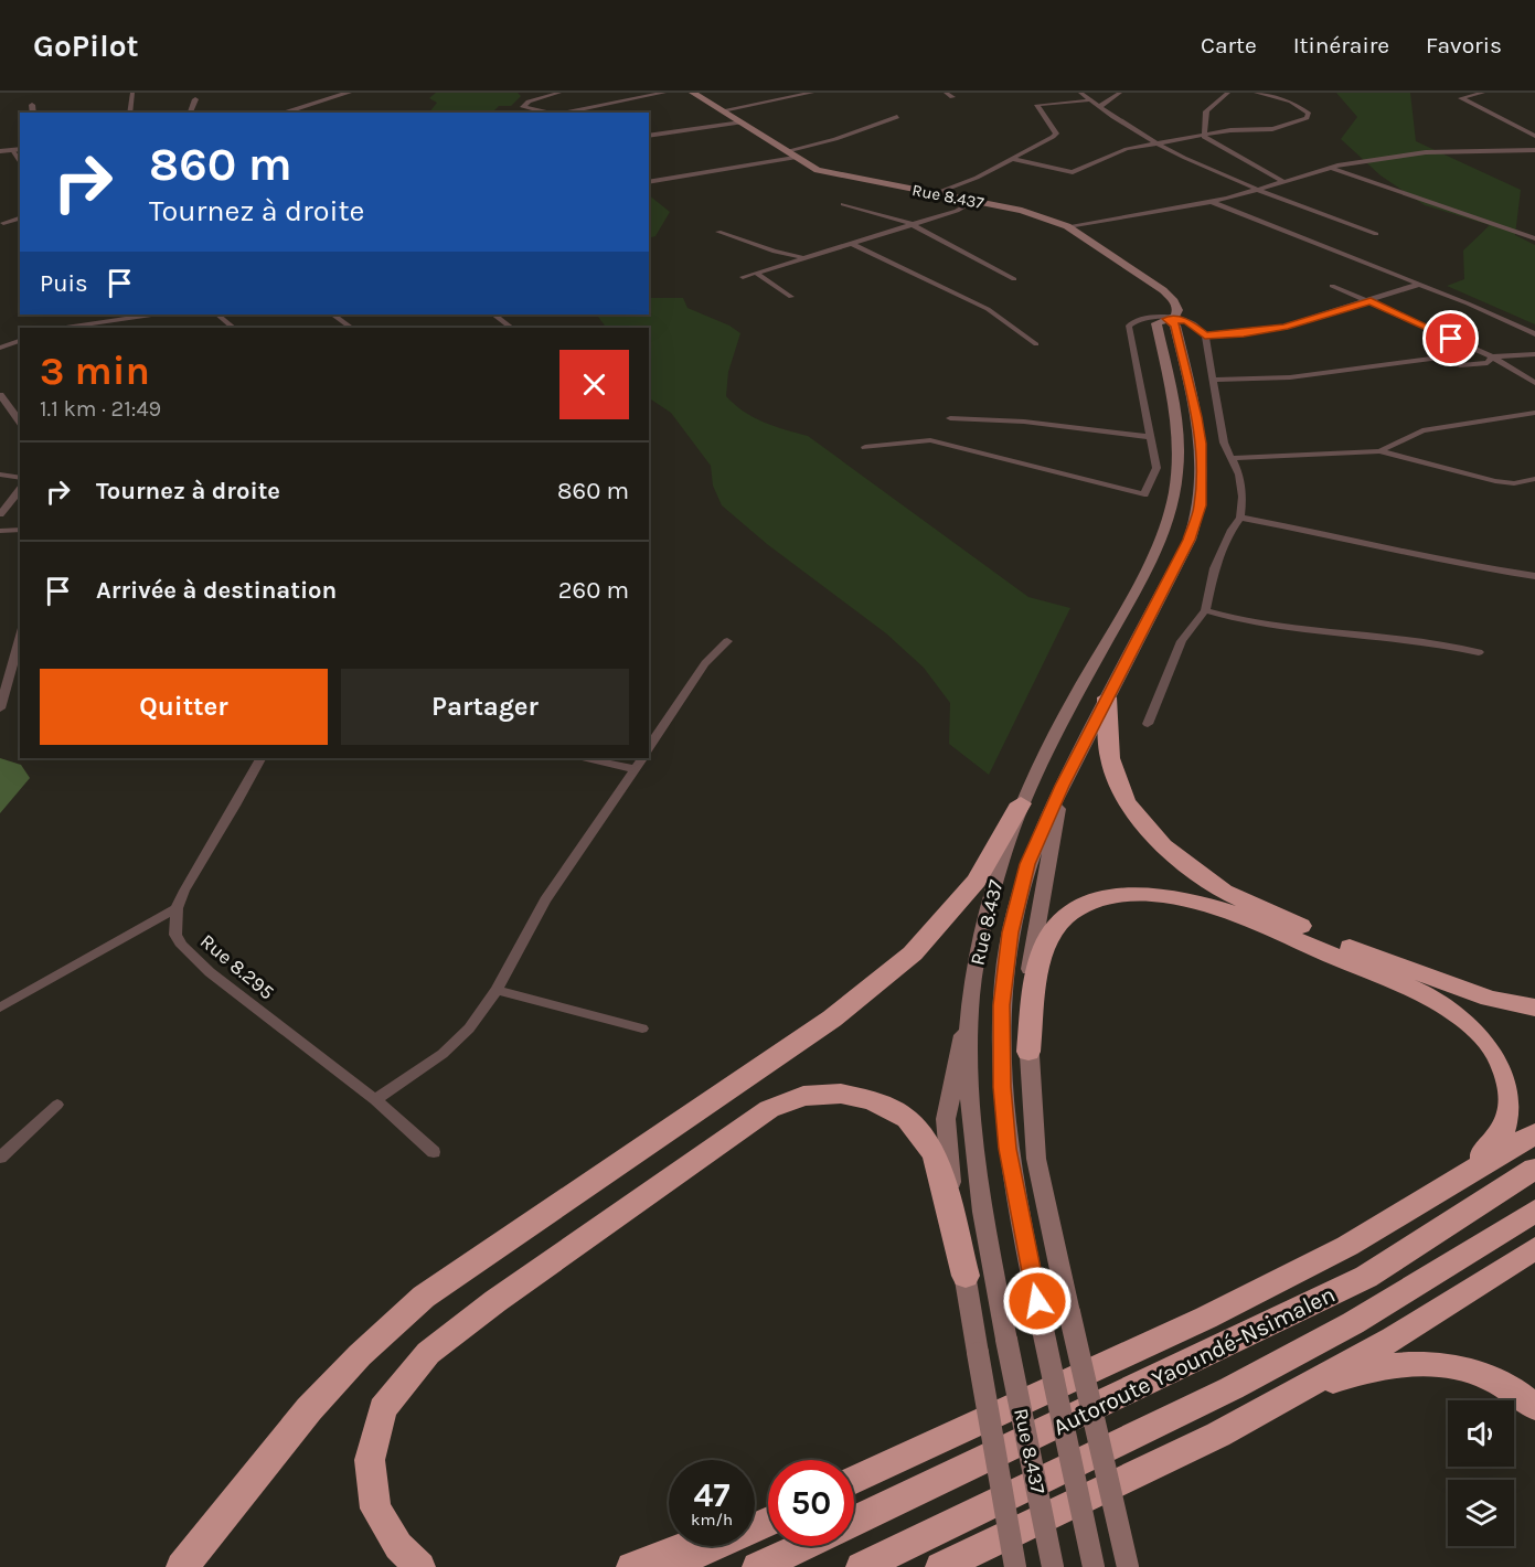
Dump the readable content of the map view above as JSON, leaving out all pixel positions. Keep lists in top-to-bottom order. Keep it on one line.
{"streets":{"highway":["Autoroute Yaoundé-Nsimalen"],"main road":["Rue 8.437"],"street":["Rue 8.295"]},"page":{"header":"GoPilot","nav":["Carte","Itinéraire","Favoris"],"turn":["860 m","Tournez à droite"],"then":"Puis","heading":["3 min","1.1 km · 21:49"],"list":[{"name":"Tournez à droite","value":"860 m"},{"name":"Arrivée à destination","value":"260 m"}],"buttons":["Quitter","Partager"],"speed":"47 km/h","limit":"50"}}
